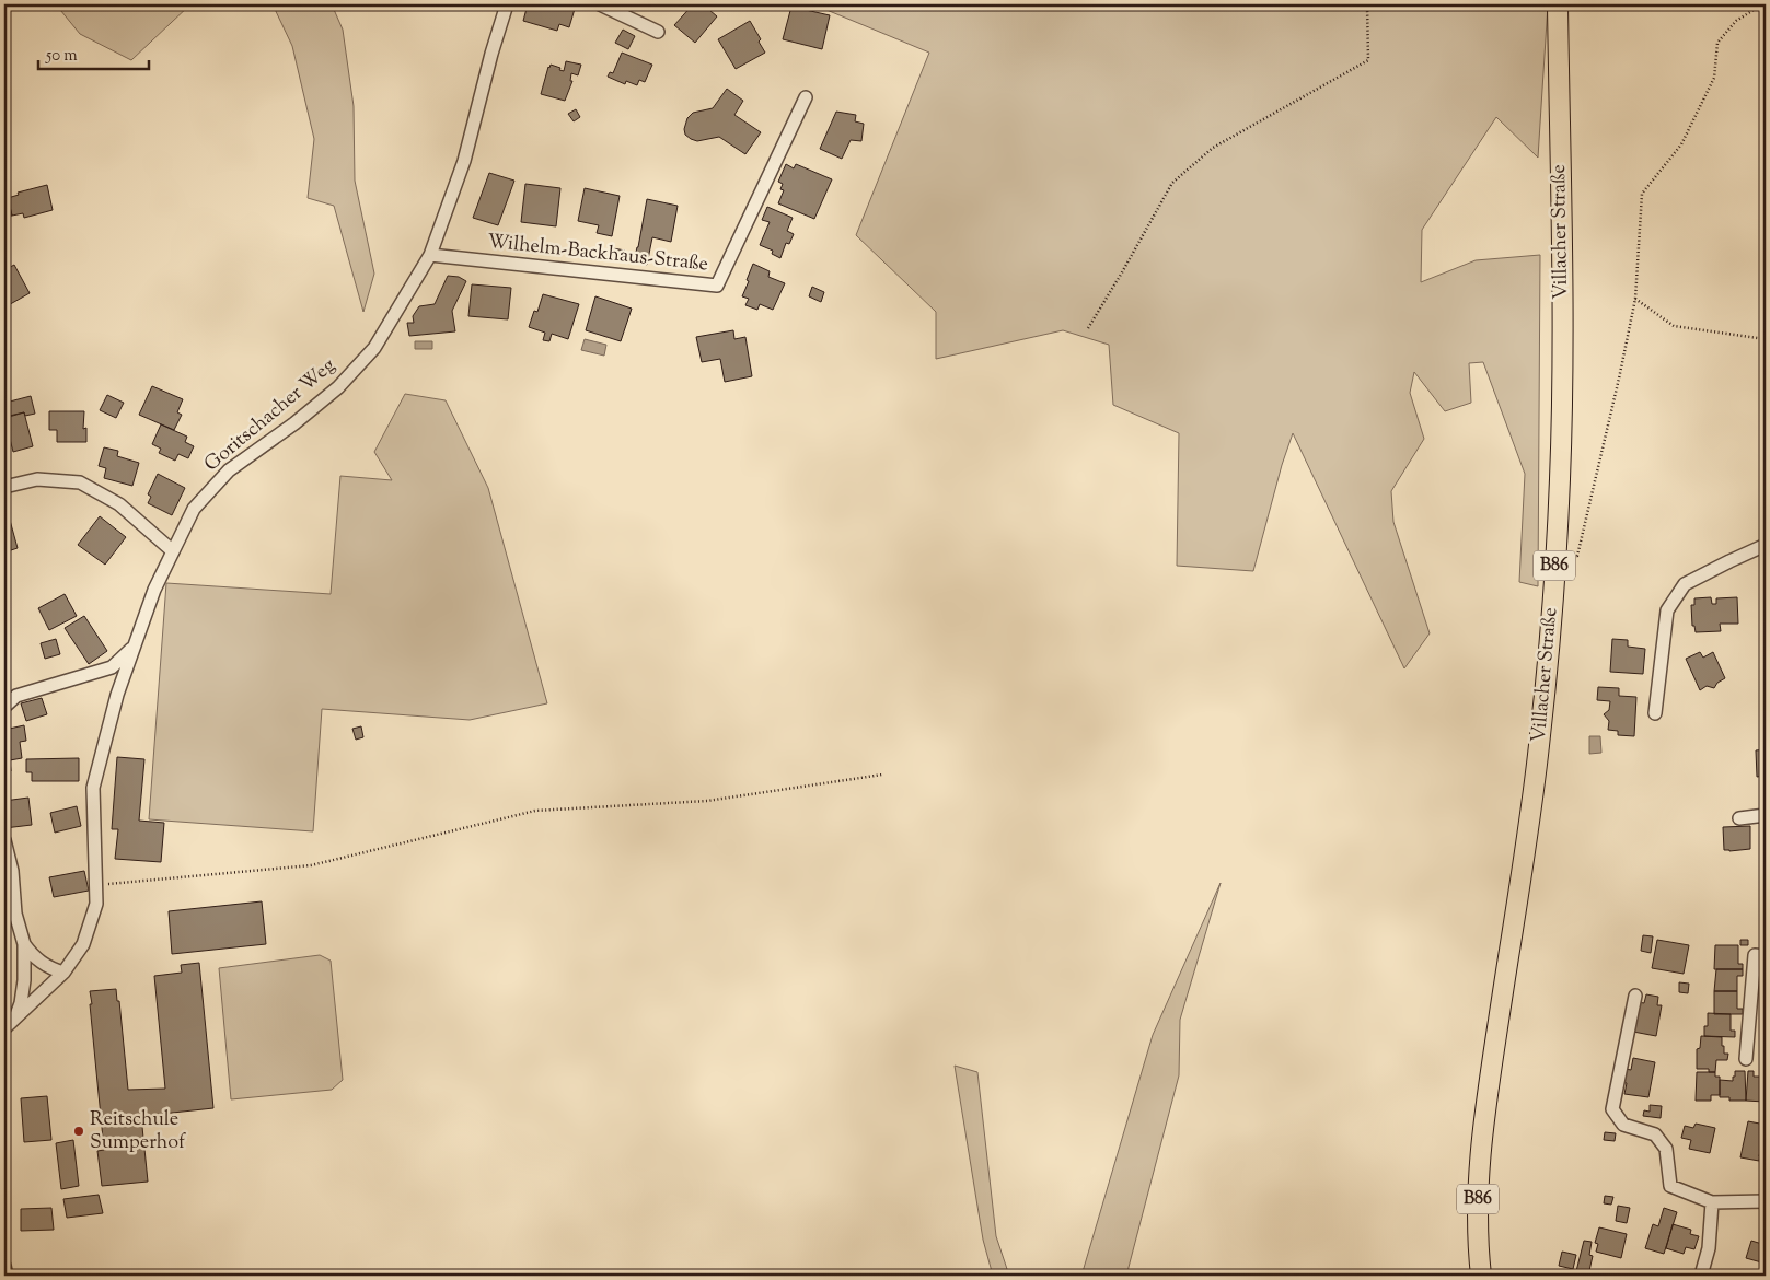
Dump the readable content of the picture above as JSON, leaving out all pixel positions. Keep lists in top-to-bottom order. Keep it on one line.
{"streets":{"main road":["Villacher Straße","B86"],"street":["Wilhelm-Backhaus-Straße","Goritschacher Weg"]},"crossings":[["Wilhelm-Backhaus-Straße","Goritschacher Weg"]],"places":["Reitschule Sumperhof"],"scale_bar":"50 m"}
